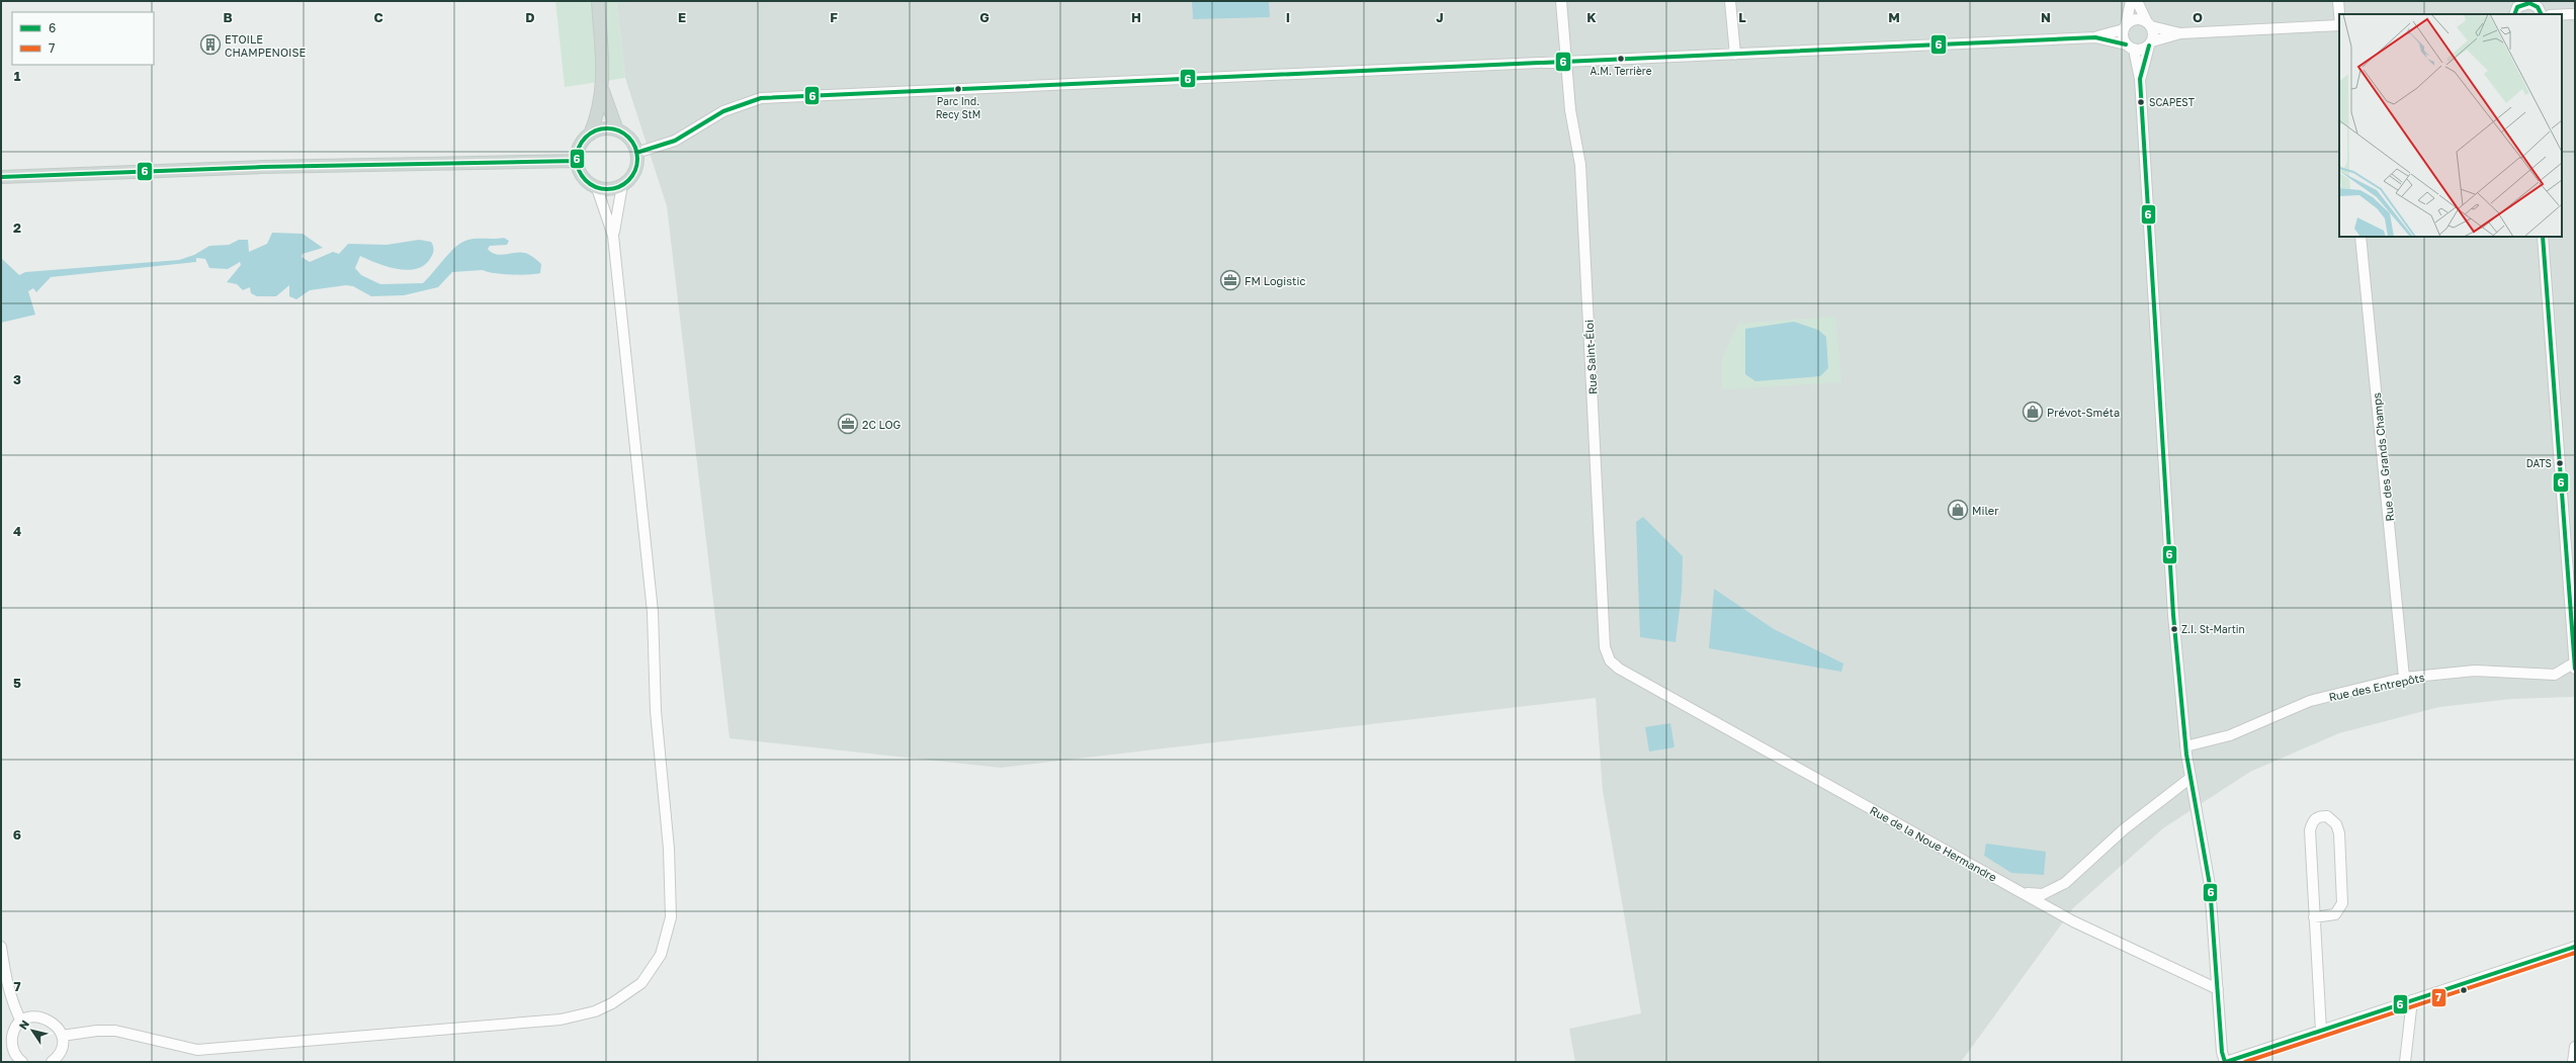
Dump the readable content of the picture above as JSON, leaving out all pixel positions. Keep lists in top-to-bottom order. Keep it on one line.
{"streets":{"street":["Rue Saint-Éloi","Rue des Grands Champs","Rue des Entrepôts","Rue de la Noue Hermandre"]},"crossings":[["Rue Saint-Éloi","Rue de la Noue Hermandre"],["Rue des Grands Champs","Rue des Entrepôts"]],"places":{"building":["ETOILE CHAMPENOISE"],"other":["A.M. Terrière","Parc Ind. Recy StM","SCAPEST","DATS","Z.I. St-Martin"],"office":["FM Logistic","2C LOG"],"shop":["Prévot-Sméta","Miler"]},"lines":["transit line 6","transit line 7"],"legend":["6","7"],"north":"top left","grid":{"columns":["B","C","D","E","F","G","H","I","J","K","L","M","N","O"],"rows":["1","2","3","4","5","6","7"]}}
